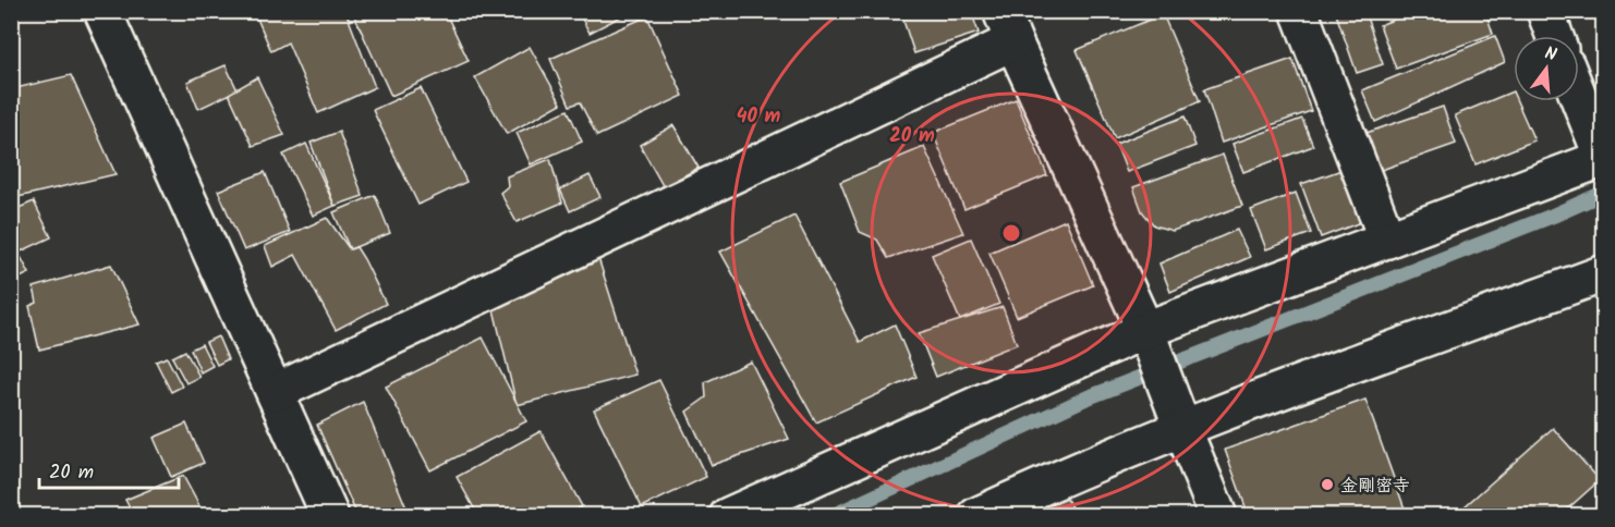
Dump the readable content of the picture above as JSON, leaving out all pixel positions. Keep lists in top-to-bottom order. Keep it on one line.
{"places":["金剛密寺"],"scale_bar":"20 m","north":"top","rings":["40 m","20 m"]}
